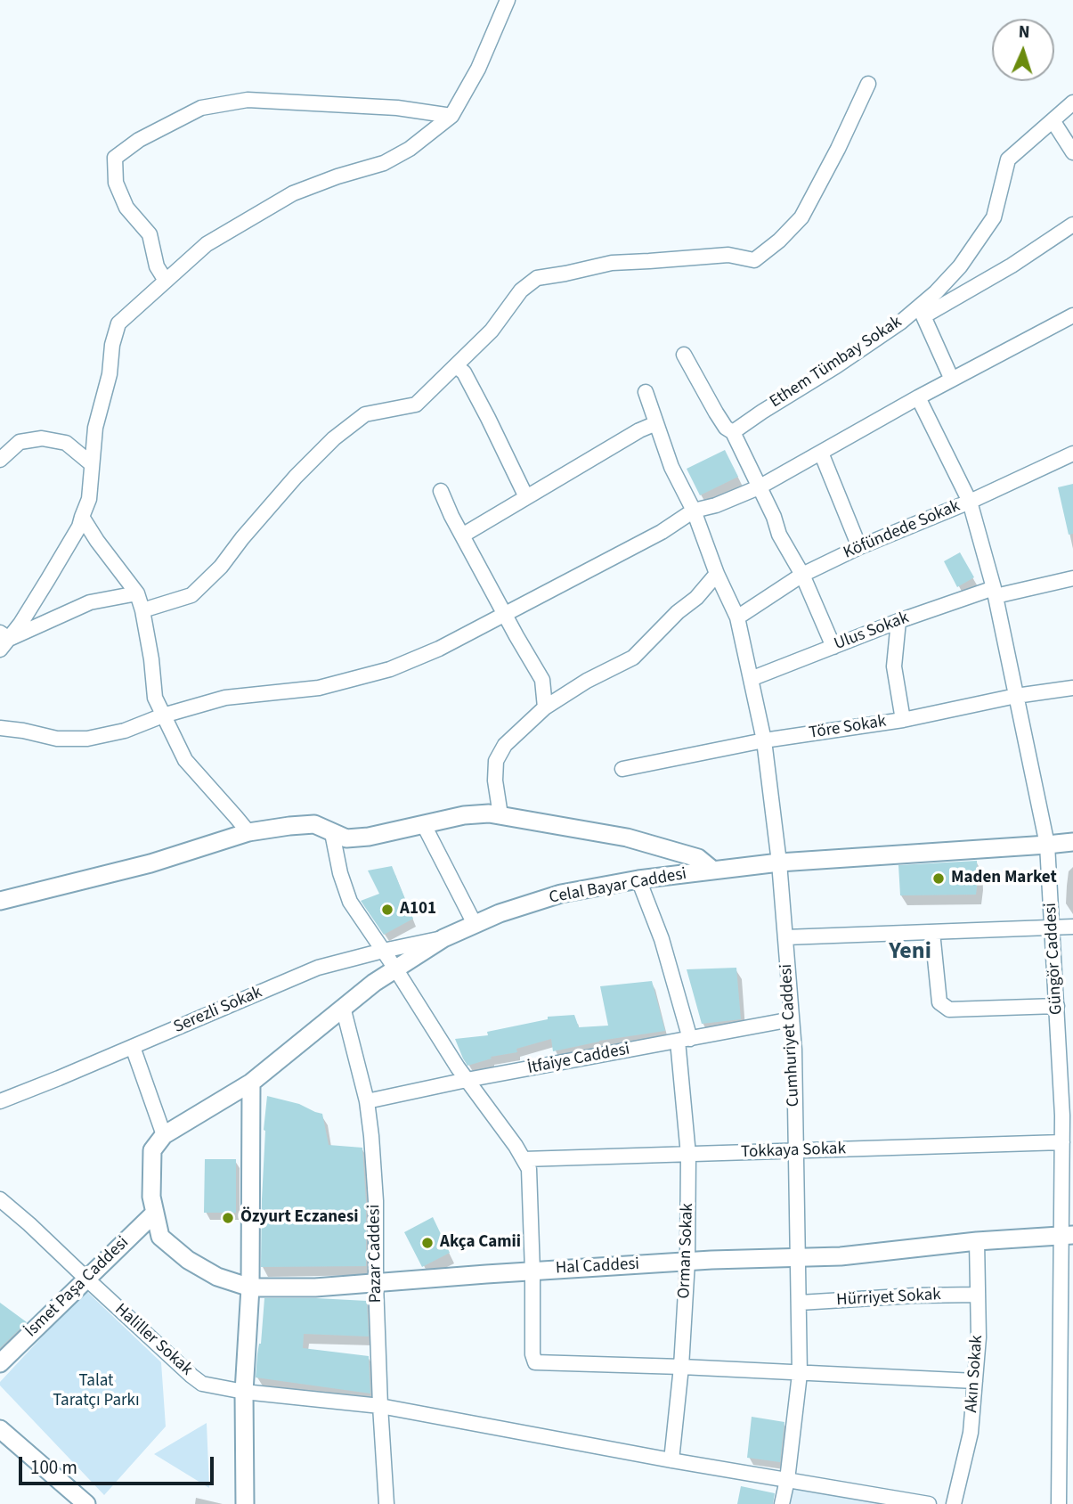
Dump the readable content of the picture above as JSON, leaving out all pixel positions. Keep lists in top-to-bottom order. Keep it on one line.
{"streets":{"street":["Ethem Tümbay Sokak","Köfündede Sokak","Ulus Sokak","Töre Sokak","Celal Bayar Caddesi","Güngör Caddesi","Serezli Sokak","Cumhuriyet Caddesi","İtfaiye Caddesi","Tokkaya Sokak","Orman Sokak","Pazar Caddesi","Hal Caddesi","İsmet Paşa Caddesi","Hürriyet Sokak","Haliller Sokak","Akın Sokak"]},"crossings":[["Köfündede Sokak","Güngör Caddesi"],["Köfündede Sokak","Cumhuriyet Caddesi"],["Ulus Sokak","Güngör Caddesi"],["Ulus Sokak","Cumhuriyet Caddesi"],["Töre Sokak","Güngör Caddesi"],["Töre Sokak","Cumhuriyet Caddesi"],["Celal Bayar Caddesi","Güngör Caddesi"],["Celal Bayar Caddesi","Serezli Sokak"],["Celal Bayar Caddesi","Cumhuriyet Caddesi"],["Celal Bayar Caddesi","Orman Sokak"],["Celal Bayar Caddesi","Pazar Caddesi"],["Güngör Caddesi","Tokkaya Sokak"],["Güngör Caddesi","Hal Caddesi"],["Cumhuriyet Caddesi","İtfaiye Caddesi"],["Cumhuriyet Caddesi","Tokkaya Sokak"],["Cumhuriyet Caddesi","Hal Caddesi"],["Cumhuriyet Caddesi","Hürriyet Sokak"],["Cumhuriyet Caddesi","Haliller Sokak"],["İtfaiye Caddesi","Orman Sokak"],["İtfaiye Caddesi","Pazar Caddesi"],["Tokkaya Sokak","Orman Sokak"],["Orman Sokak","Hal Caddesi"],["Orman Sokak","Haliller Sokak"],["Pazar Caddesi","Hal Caddesi"],["Pazar Caddesi","Haliller Sokak"],["Hal Caddesi","İsmet Paşa Caddesi"],["Hal Caddesi","Akın Sokak"],["İsmet Paşa Caddesi","Haliller Sokak"],["Hürriyet Sokak","Akın Sokak"]],"districts":["Yeni"],"parks":["Talat Taratçı Parkı"],"places":["Maden Market","A101","Özyurt Eczanesi","Akça Camii"],"scale_bar":"100 m","north":"top"}
